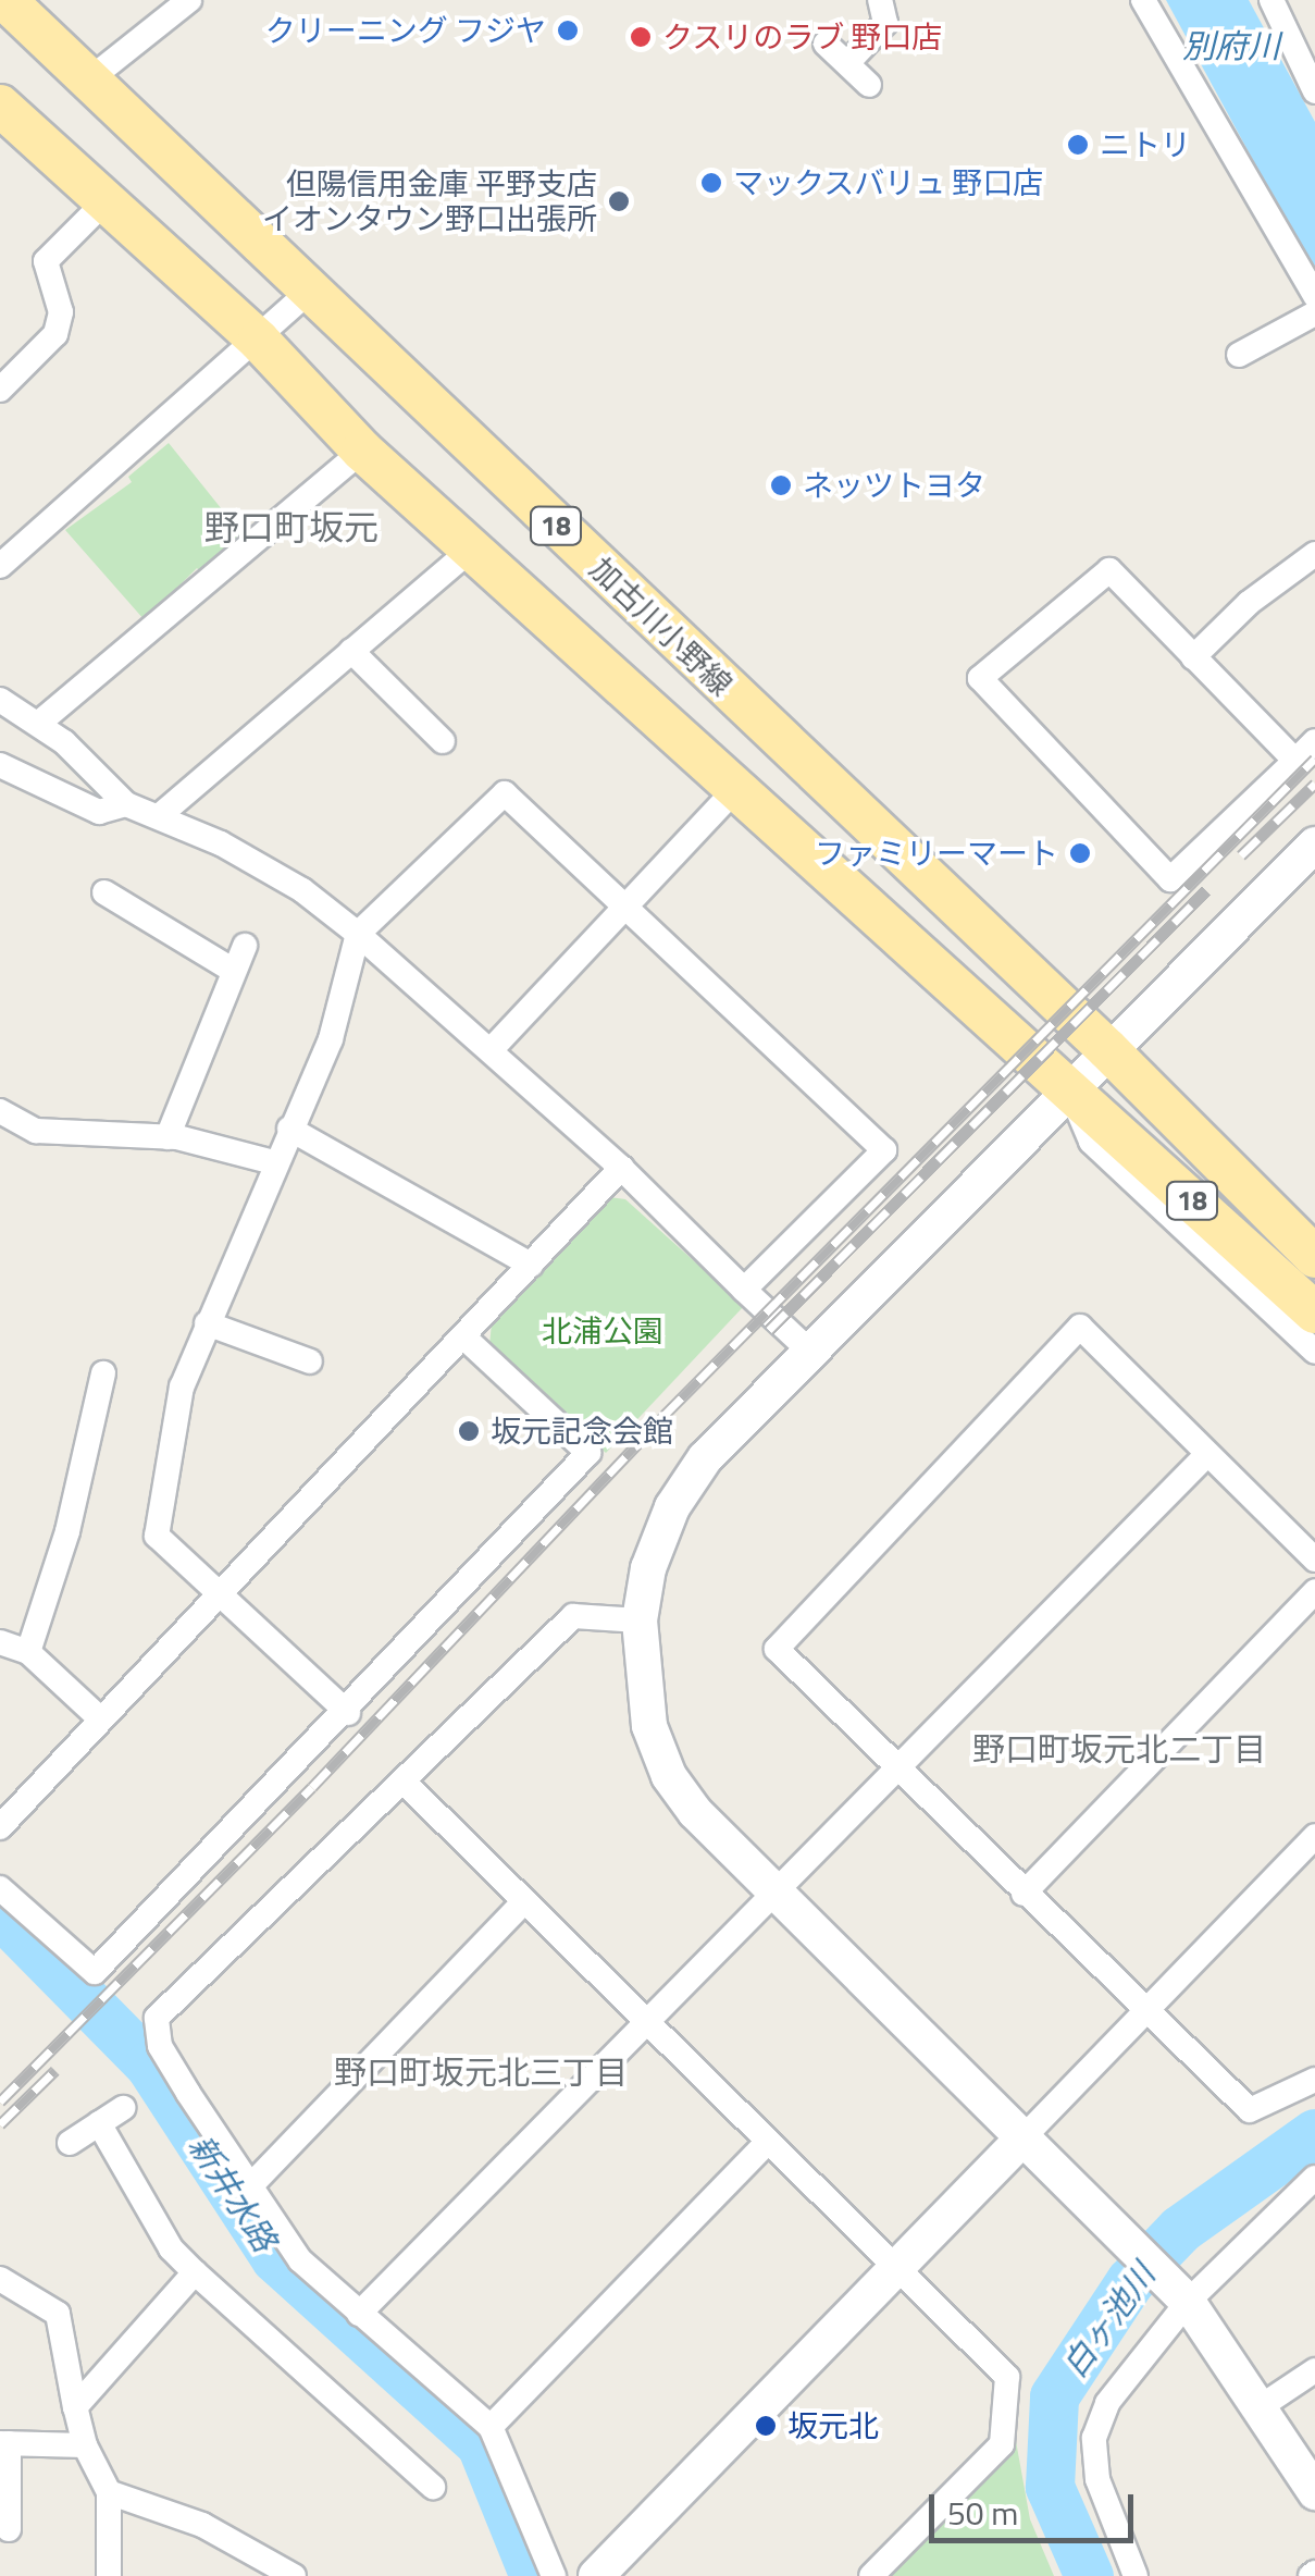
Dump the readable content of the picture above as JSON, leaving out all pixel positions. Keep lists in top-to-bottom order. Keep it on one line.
{"streets":{"main road":["18","加古川小野線"]},"districts":["野口町坂元","野口町坂元北二丁目","野口町坂元北三丁目"],"water":["別府川","新井水路","白ヶ池川"],"parks":["北浦公園"],"places":["クリーニング フジヤ","クスリのラブ 野口店","ニトリ","マックスバリュ 野口店","但陽信用金庫 平野支店 イオンタウン野口出張所","ネッツトヨタ","ファミリーマート","坂元記念会館","坂元北"],"scale_bar":"50 m"}
